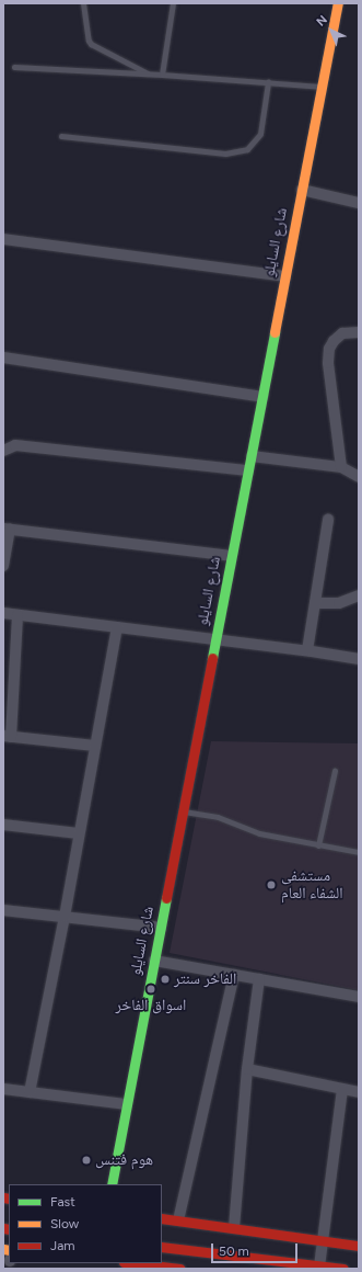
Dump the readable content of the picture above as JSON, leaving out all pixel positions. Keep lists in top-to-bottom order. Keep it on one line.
{"streets":{"street":["شارع السايلو"]},"places":["مستشفى الشفاء العام","الفاخر سنتر","اسواق الفاخر","هوم فتنس"],"legend":["Fast","Slow","Jam"],"scale_bar":"50 m","north":"top left"}
